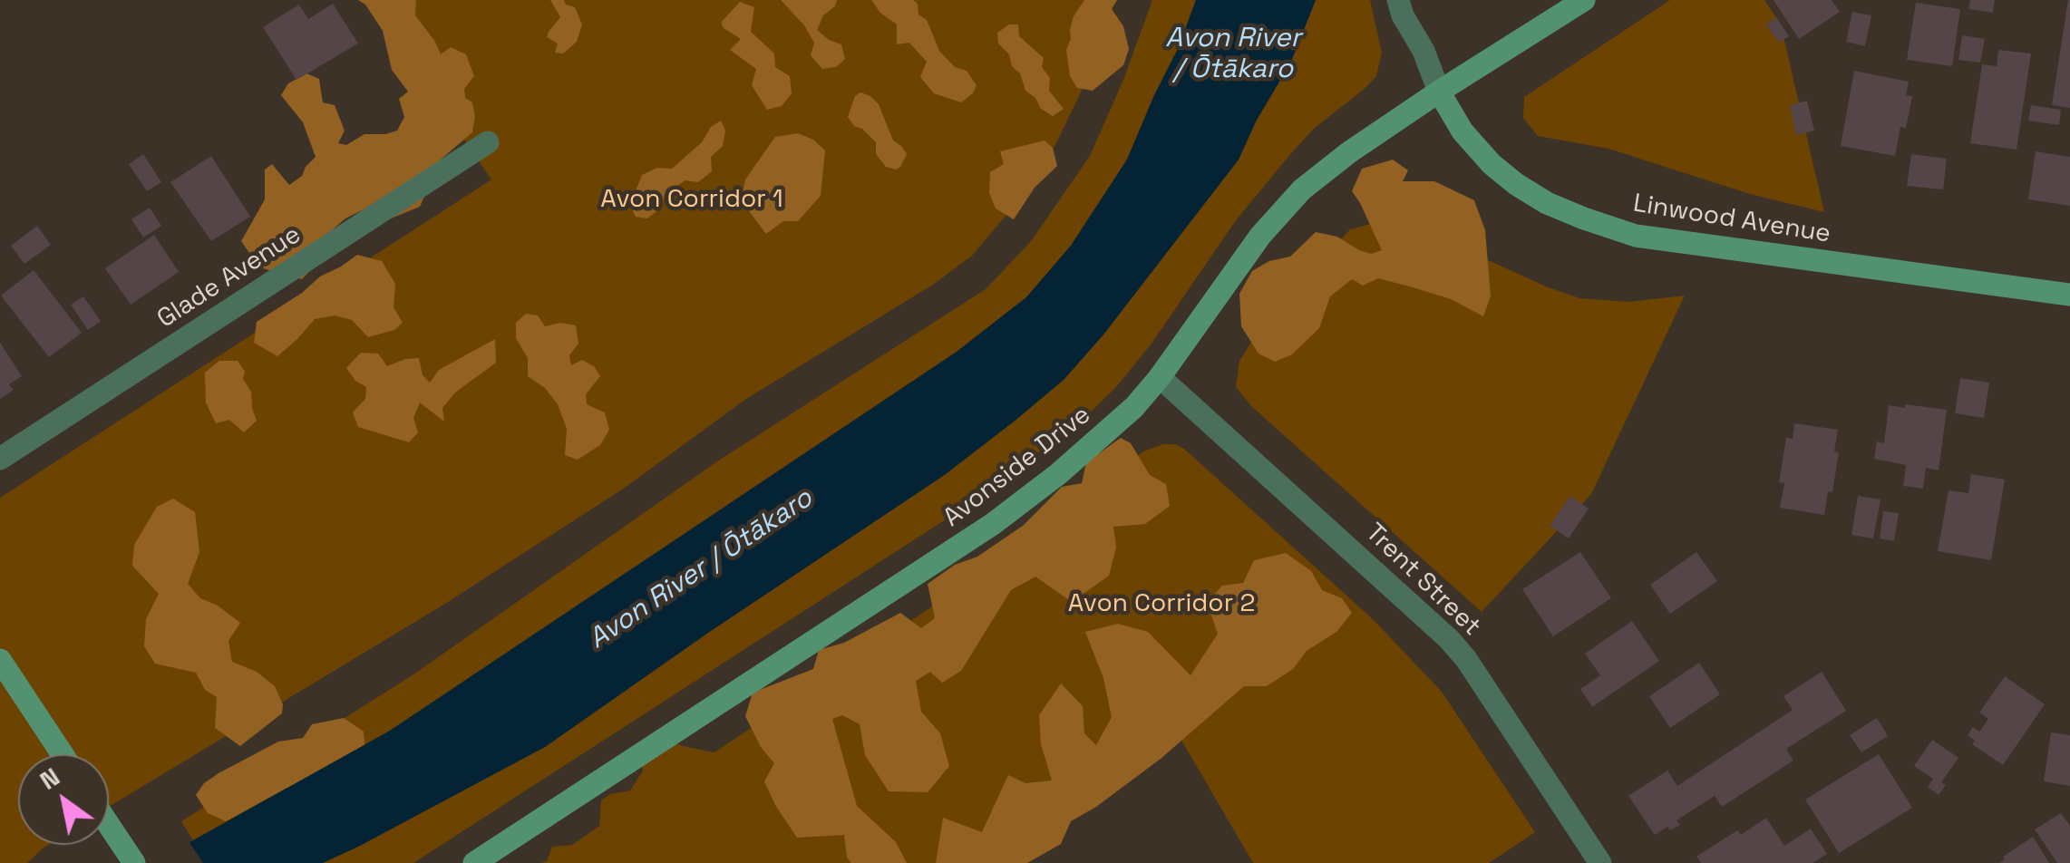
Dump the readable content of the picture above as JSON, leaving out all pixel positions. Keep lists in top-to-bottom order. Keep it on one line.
{"streets":{"main road":["Linwood Avenue","Avonside Drive"],"street":["Glade Avenue","Trent Street"]},"crossings":[["Linwood Avenue","Avonside Drive"],["Avonside Drive","Trent Street"]],"water":["Avon River / Ōtākaro"],"parks":["Avon Corridor 1","Avon Corridor 2"],"north":"top left"}
